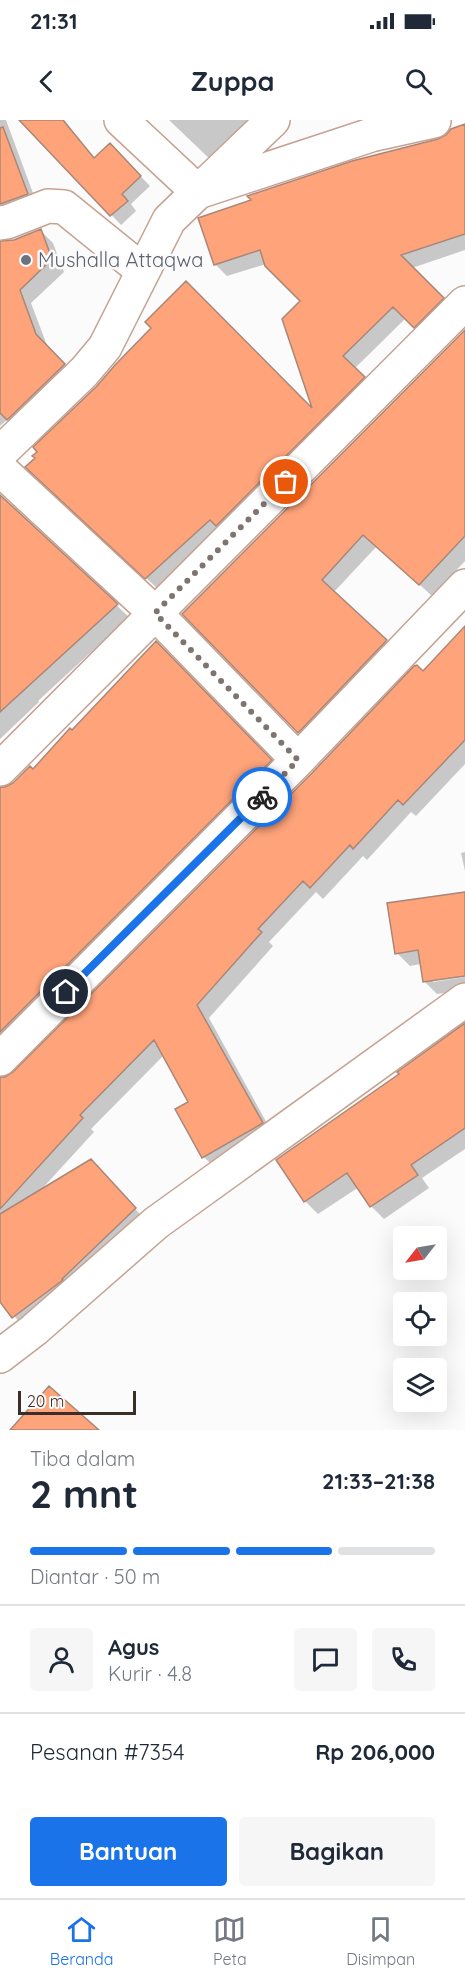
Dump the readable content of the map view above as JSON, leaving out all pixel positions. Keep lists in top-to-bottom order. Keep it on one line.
{"places":["Mushalla Attaqwa"],"scale_bar":"20 m","north":"bottom left","page":{"status":"21:31","header":"Zuppa","scale":"20 m","heading":["2 mnt","Tiba dalam","21:33–21:38"],"panel":["Agus","Kurir · 4.8","Pesanan #7354","Rp 206,000"],"bar":"Diantar · 50 m","buttons":["Bantuan","Bagikan"],"tabs":["Beranda","Peta","Disimpan"]}}
